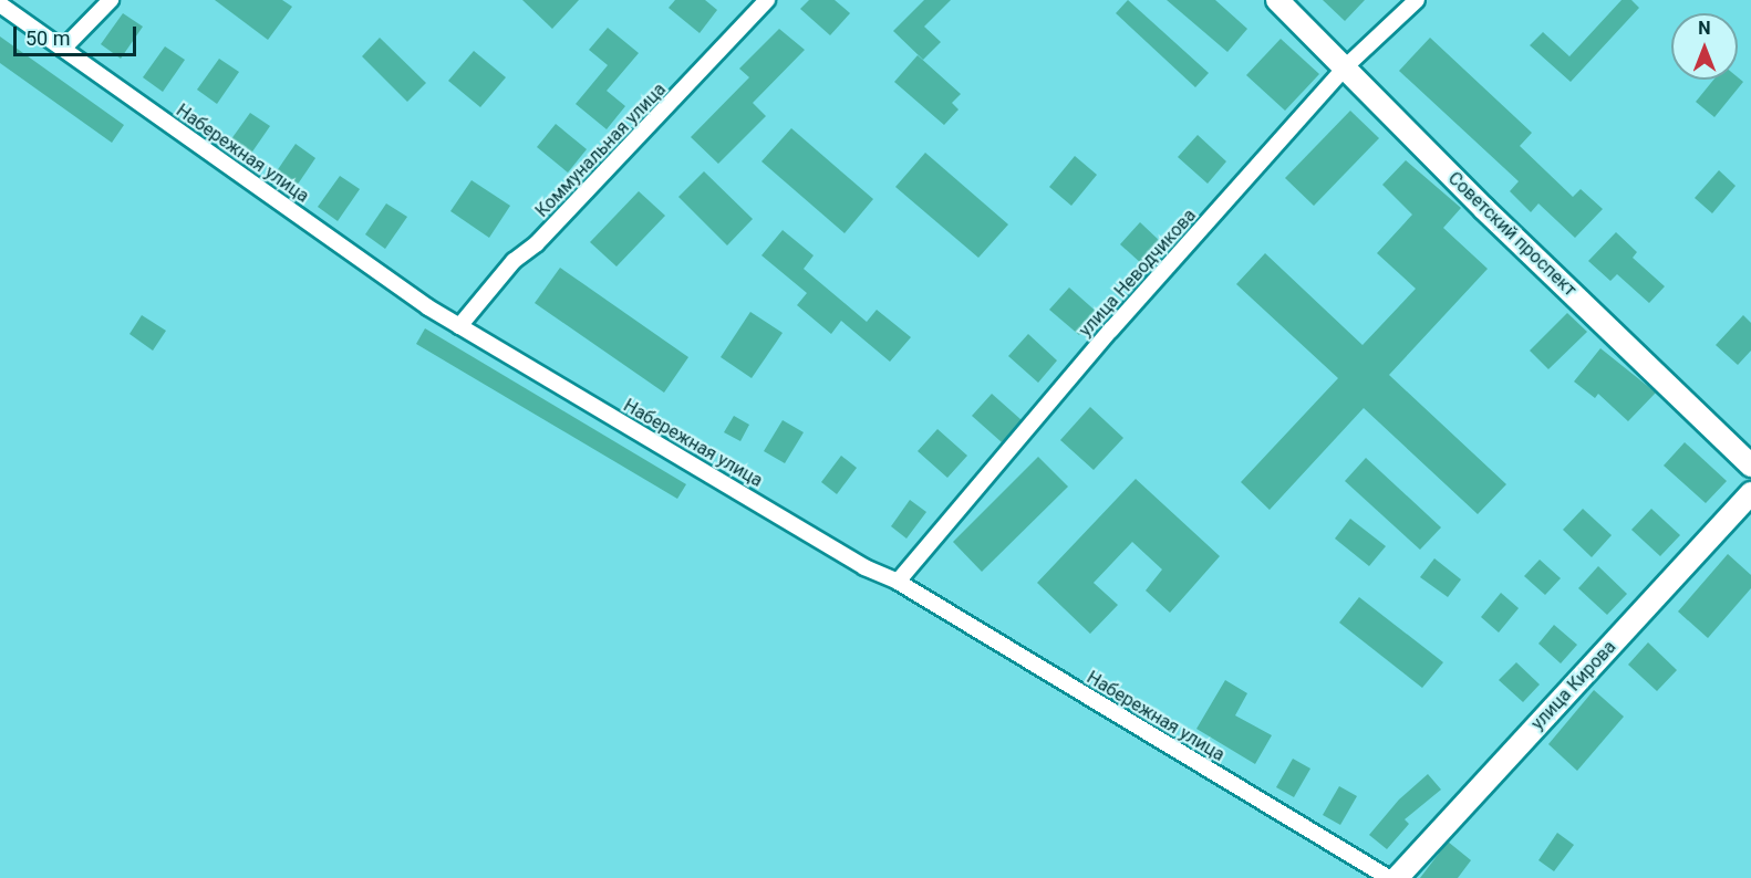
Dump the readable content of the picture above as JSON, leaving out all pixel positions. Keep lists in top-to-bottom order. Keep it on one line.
{"streets":{"street":["Коммунальная улица","Набережная улица","Советский проспект","улица Неводчикова","улица Кирова"]},"crossings":[["Коммунальная улица","Набережная улица"],["Набережная улица","улица Неводчикова"],["Советский проспект","улица Неводчикова"]],"scale_bar":"50 m","north":"top"}
